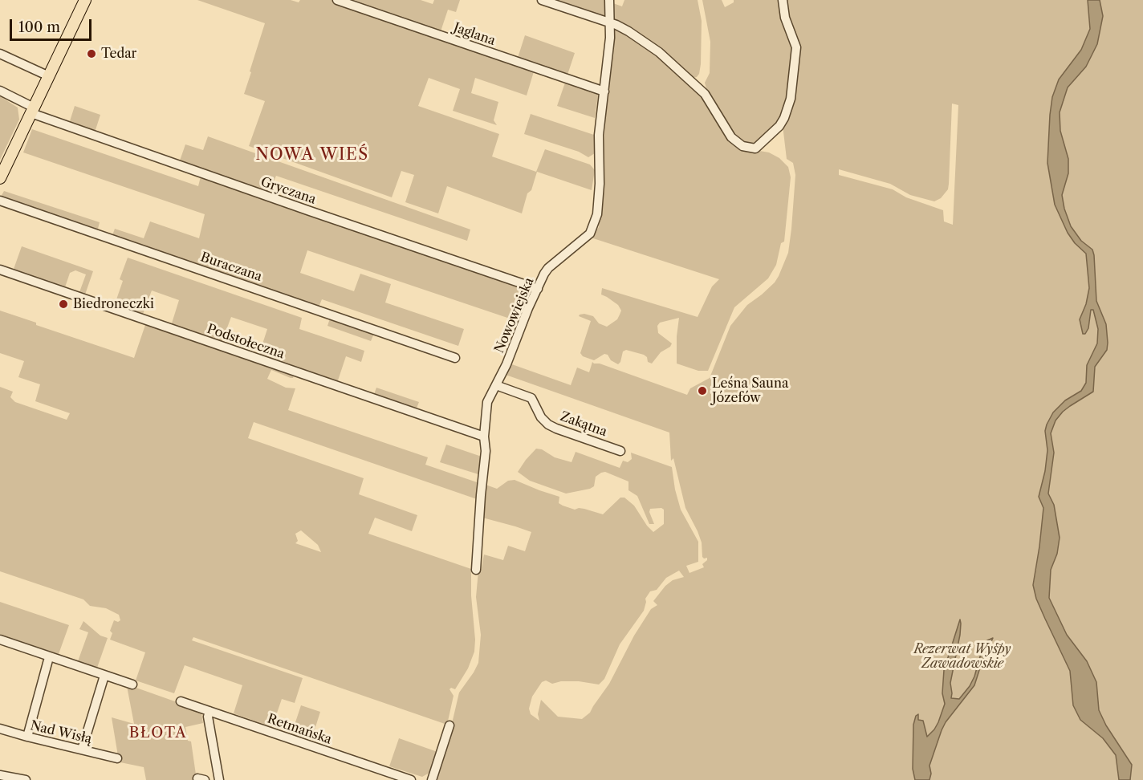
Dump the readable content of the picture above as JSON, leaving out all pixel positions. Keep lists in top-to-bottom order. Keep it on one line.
{"streets":{"street":["Jaglana","Gryczana","Buraczana","Nowowiejska","Podstołeczna","Zakątna","Retmańska","Nad Wisłą"]},"crossings":[["Jaglana","Nowowiejska"],["Gryczana","Nowowiejska"],["Nowowiejska","Podstołeczna"],["Nowowiejska","Zakątna"]],"districts":["NOWA WIEŚ","BŁOTA"],"parks":["Rezerwat Wyspy Zawadowskie"],"places":["Tedar","Biedroneczki","Leśna Sauna Józefów"],"scale_bar":"100 m"}
